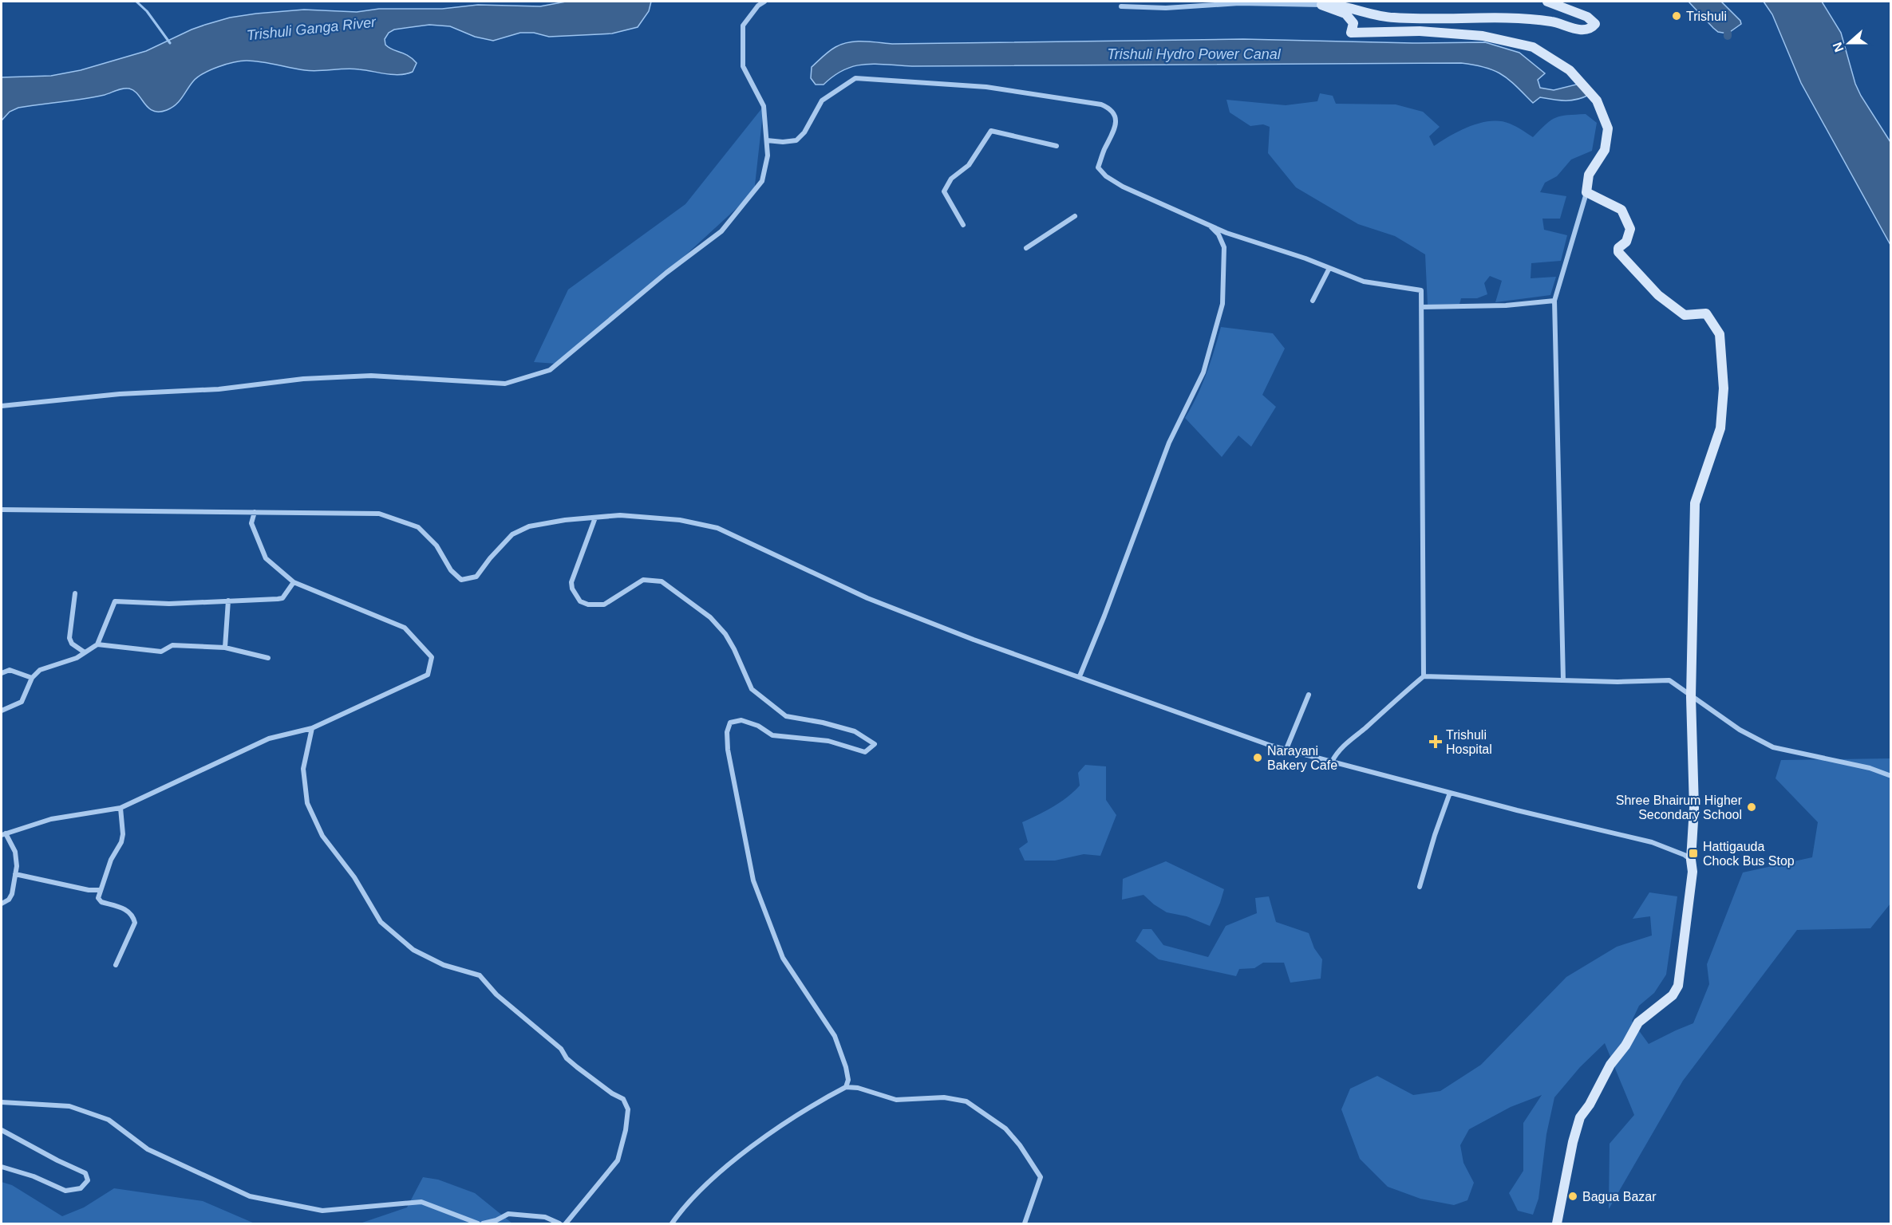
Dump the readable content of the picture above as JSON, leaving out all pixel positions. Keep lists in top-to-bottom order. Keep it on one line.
{"water":["Trishuli Ganga River","Trishuli Hydro Power Canal"],"places":{"other":["Trishuli","Narayani Bakery Cafe","Shree Bhairum Higher Secondary School","Bagua Bazar"],"health":["Trishuli Hospital"],"transit":["Hattigauda Chock Bus Stop"]},"north":"left"}
